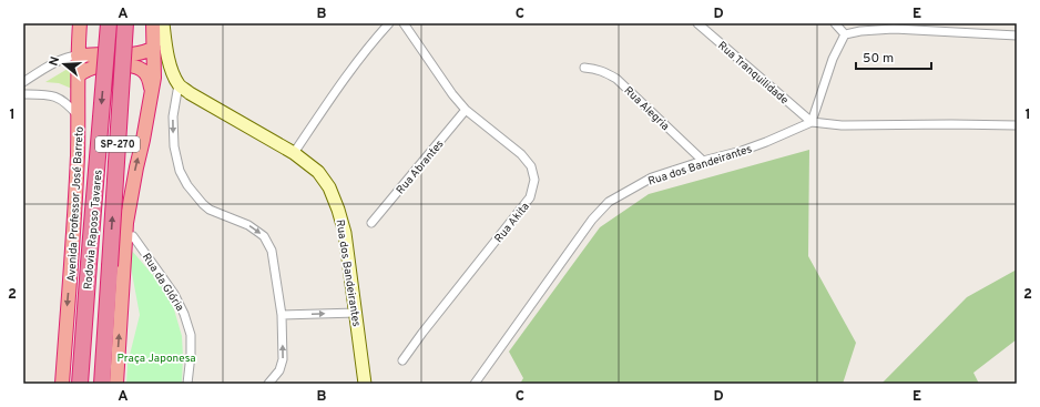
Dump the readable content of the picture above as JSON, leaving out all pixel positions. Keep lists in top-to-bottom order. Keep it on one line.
{"streets":{"highway":["SP-270","Avenida Professor José Barreto","Rodovia Raposo Tavares"],"main road":["Rua dos Bandeirantes"],"street":["Rua Tranquilidade","Rua Alegria","Rua Abrantes","Rua Akita","Rua da Glória"]},"crossings":[["Rua Tranquilidade","Rua dos Bandeirantes"],["Rua Alegria","Rua dos Bandeirantes"],["Rua Abrantes","Rua Akita"]],"parks":["Praça Japonesa"],"scale_bar":"50 m","north":"left","grid":{"columns":["A","B","C","D","E"],"rows":["1","2"]}}
